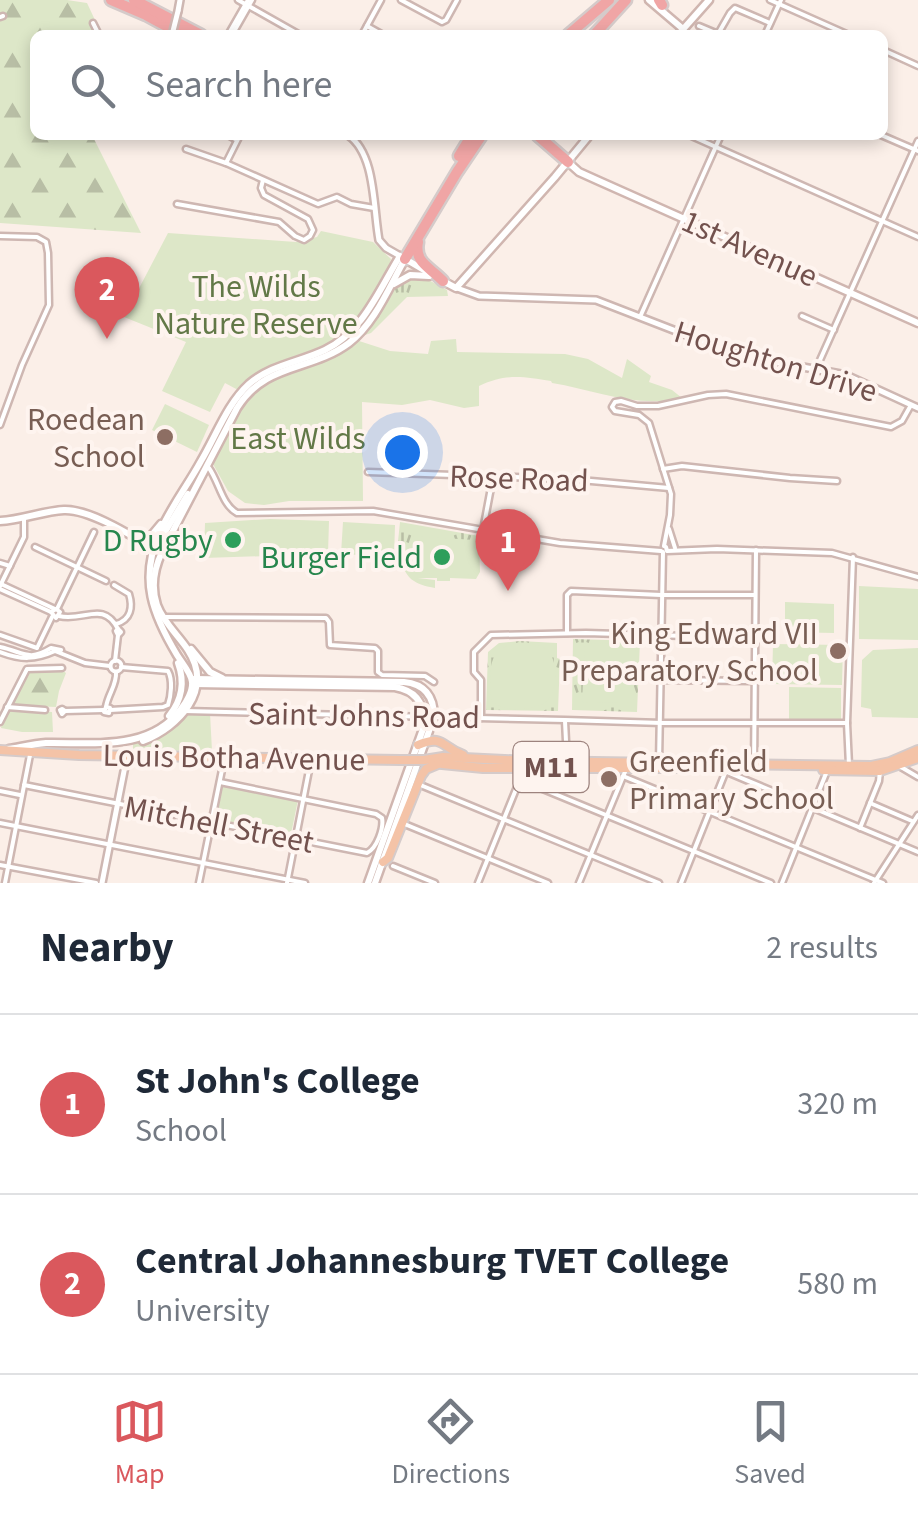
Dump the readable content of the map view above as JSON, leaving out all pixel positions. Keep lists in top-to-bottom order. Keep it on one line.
{"streets":{"main road":["1st Avenue","Houghton Drive","Louis Botha Avenue","M11"],"street":["Rose Road","Saint Johns Road","Mitchell Street"]},"parks":["The Wilds Nature Reserve","East Wilds"],"places":["Roedean School","D Rugby","Burger Field","King Edward VII Preparatory School","Greenfield Primary School"],"page":{"search":"Search here","pins":["2","1"],"heading":["Nearby","2 results"],"list":[{"mark":"1","name":"St John's College","note":"School","value":"320 m"},{"mark":"2","name":"Central Johannesburg TVET College","note":"University","value":"580 m"}],"nav":["Map","Directions","Saved"]}}
